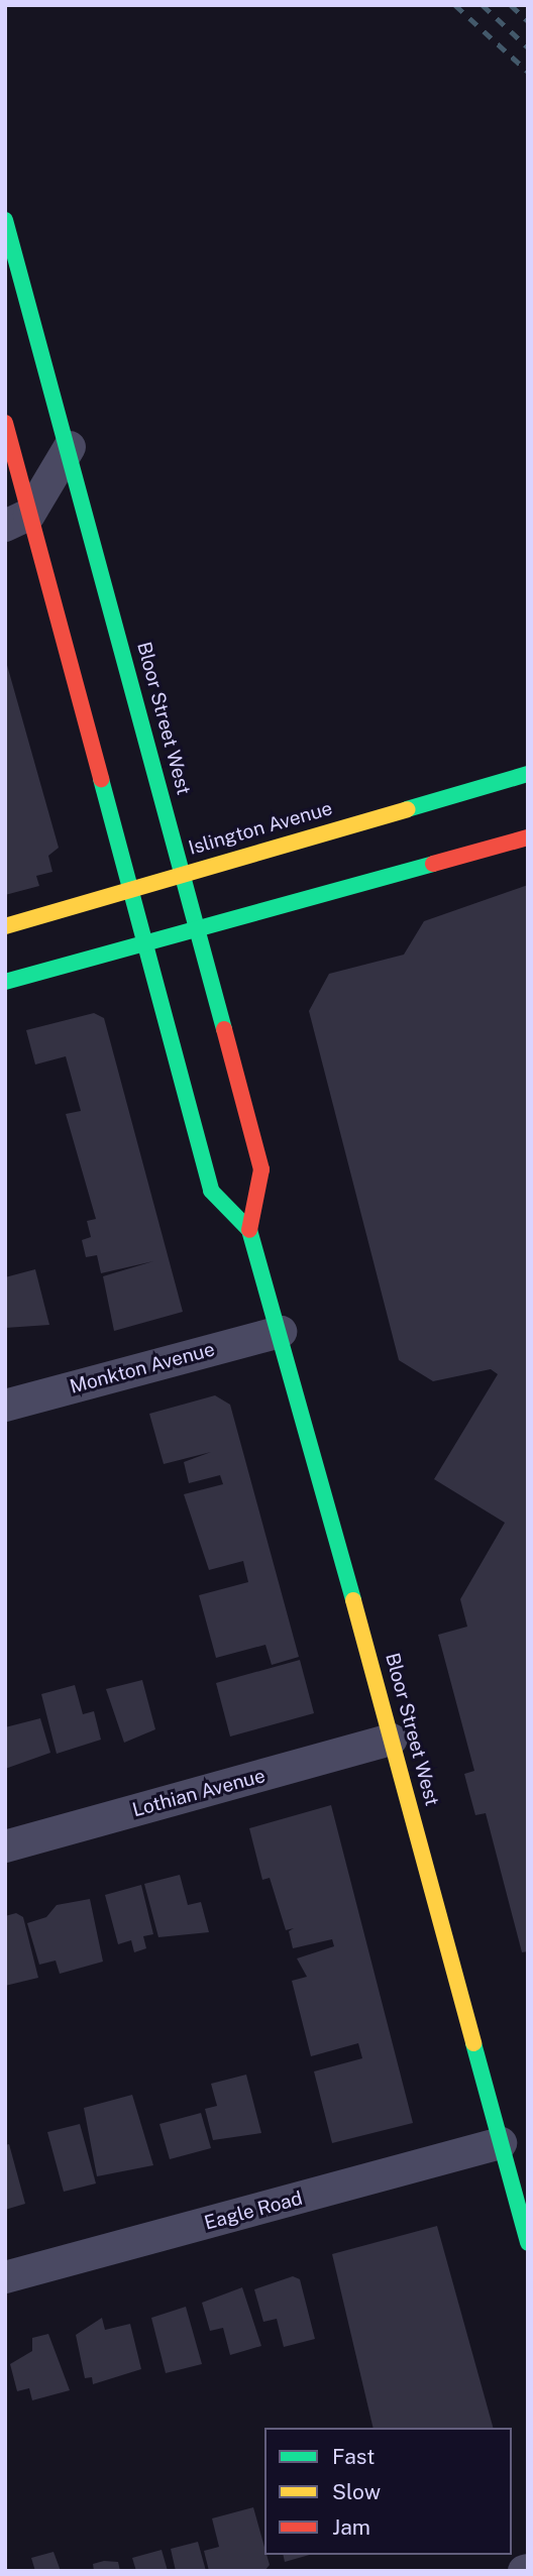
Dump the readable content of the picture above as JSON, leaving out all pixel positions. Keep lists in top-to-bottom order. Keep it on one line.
{"streets":{"main road":["Bloor Street West","Islington Avenue"],"street":["Monkton Avenue","Lothian Avenue","Eagle Road"]},"crossings":[["Bloor Street West","Islington Avenue"],["Bloor Street West","Monkton Avenue"],["Bloor Street West","Lothian Avenue"],["Bloor Street West","Eagle Road"]],"legend":["Fast","Slow","Jam"]}
